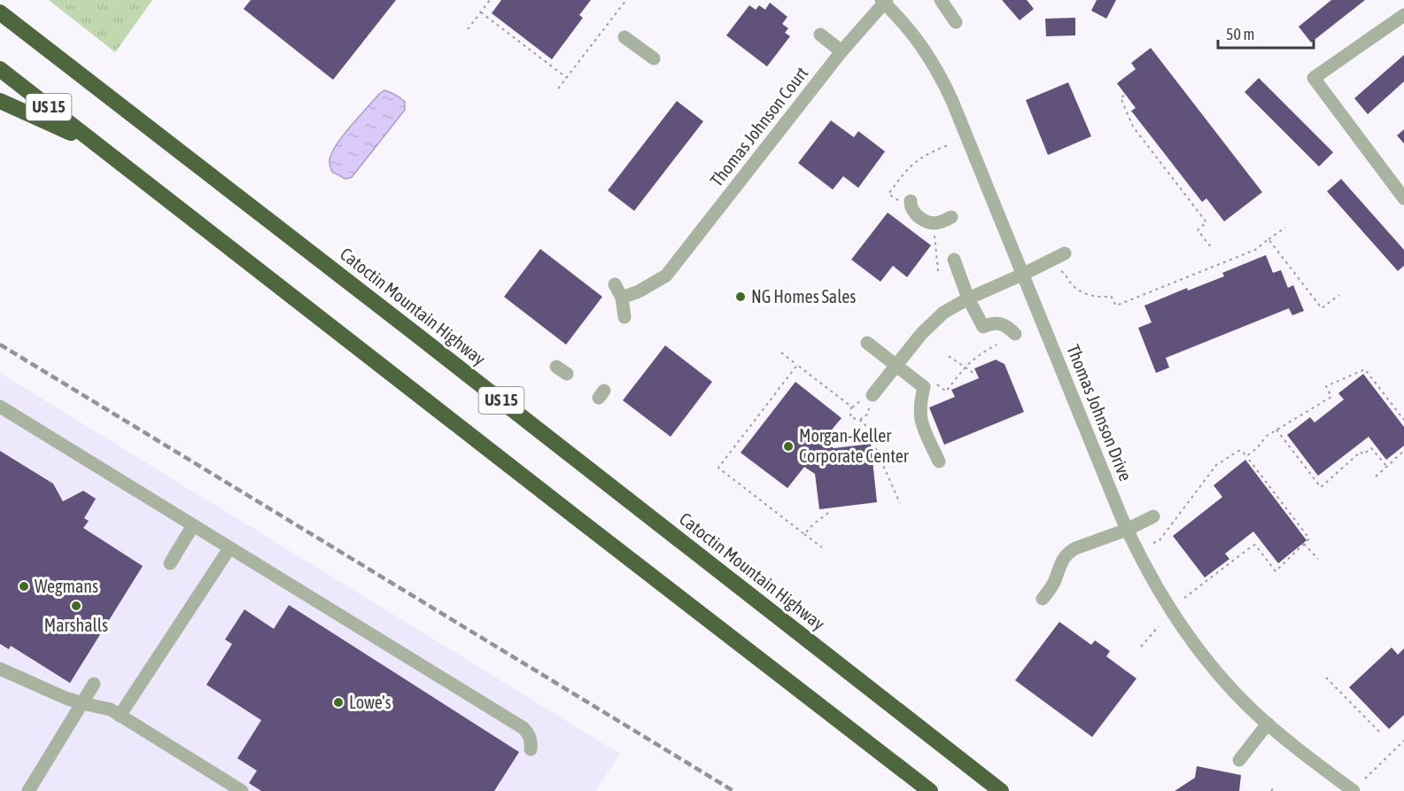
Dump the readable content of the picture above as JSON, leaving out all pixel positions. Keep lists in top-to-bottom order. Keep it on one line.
{"streets":{"highway":["US 15","Catoctin Mountain Highway"],"street":["Thomas Johnson Court","Thomas Johnson Drive"]},"crossings":[["Thomas Johnson Court","Thomas Johnson Drive"]],"places":["NG Homes Sales","Morgan-Keller Corporate Center","Wegmans","Marshalls","Lowe's"],"scale_bar":"50 m"}
